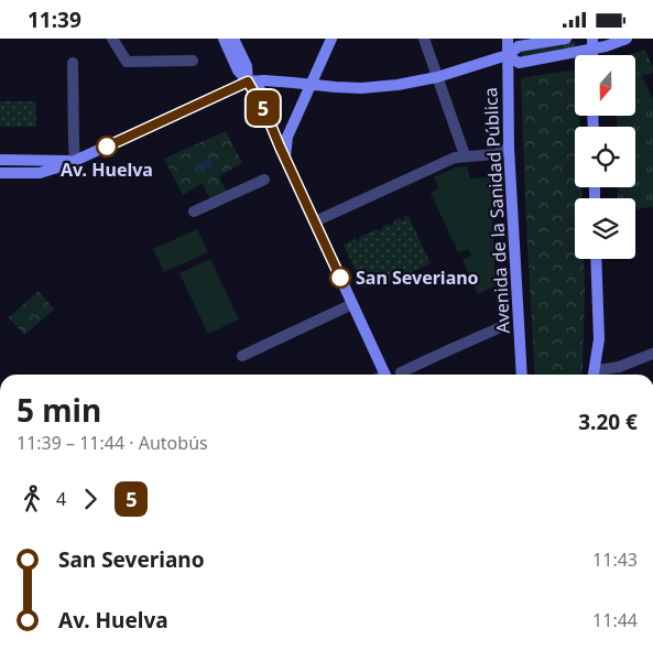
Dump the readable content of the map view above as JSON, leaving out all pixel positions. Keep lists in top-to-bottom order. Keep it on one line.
{"streets":{"street":["Avenida de la Sanidad Pública"]},"places":["Av. Huelva","San Severiano"],"lines":["bus line 5"],"north":"bottom","page":{"status":"11:39","on_map":"5","heading":["5 min","11:39 – 11:44 · Autobús","3.20 €"],"legs":["4","5"],"list":[{"name":"San Severiano","value":"11:43"},{"name":"Av. Huelva","value":"11:44"}]}}
